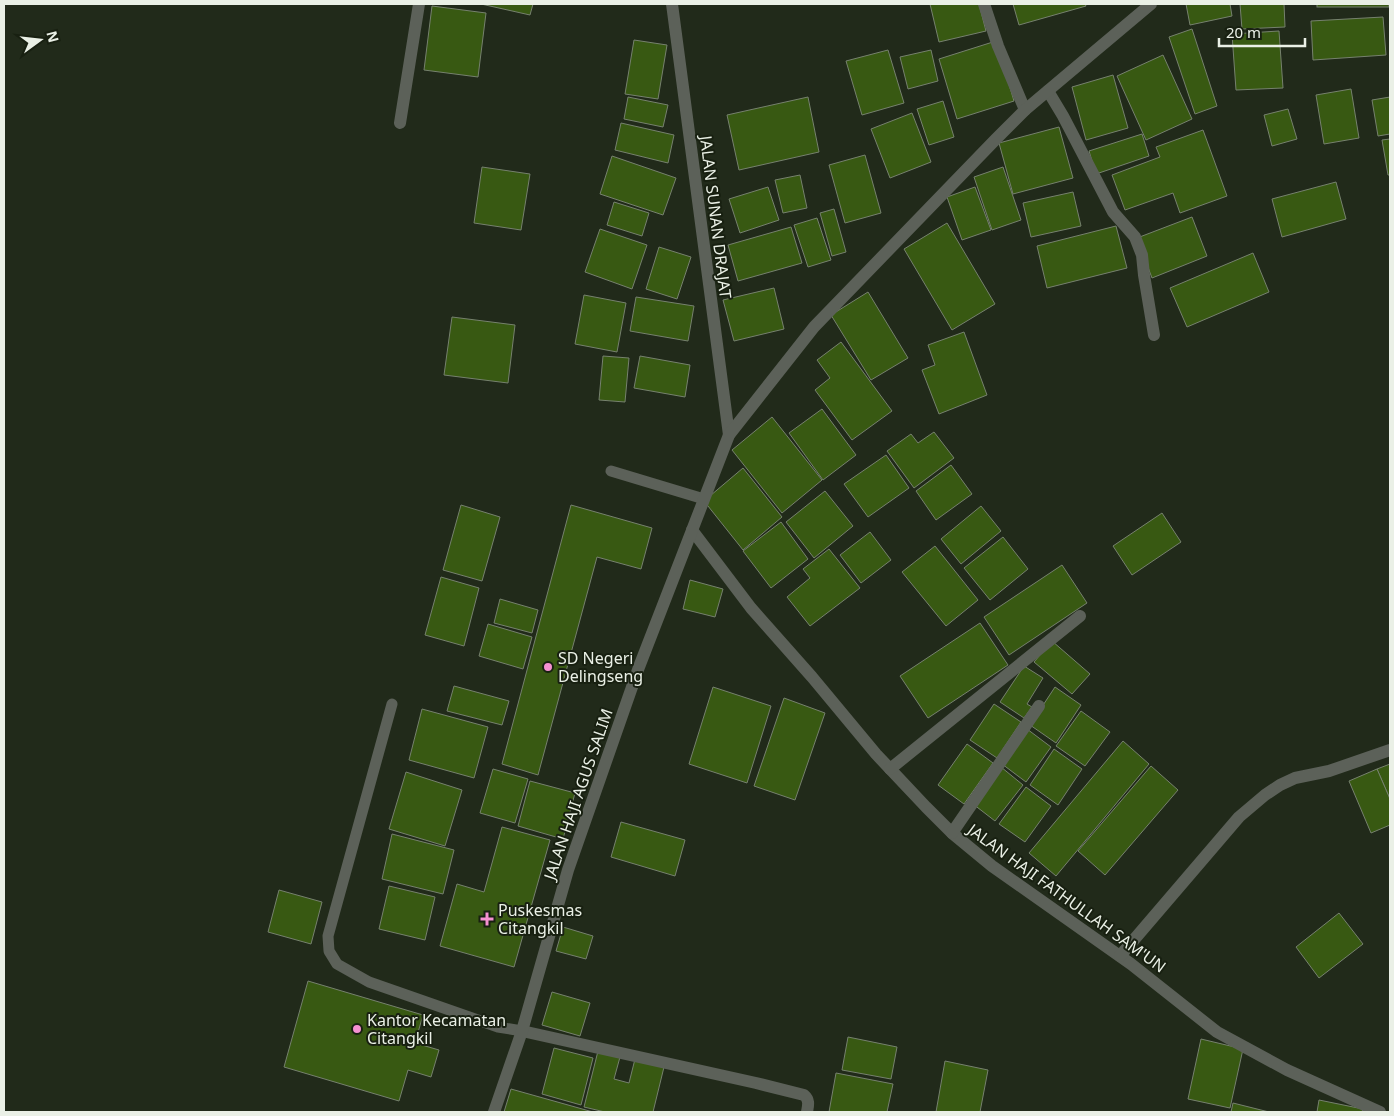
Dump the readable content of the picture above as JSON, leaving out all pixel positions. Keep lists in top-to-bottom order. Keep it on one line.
{"streets":{"street":["JALAN SUNAN DRAJAT","JALAN HAJI AGUS SALIM","JALAN HAJI FATHULLAH SAM'UN"]},"crossings":[["JALAN SUNAN DRAJAT","JALAN HAJI AGUS SALIM"],["JALAN HAJI AGUS SALIM","JALAN HAJI FATHULLAH SAM'UN"]],"places":{"other":["SD Negeri Delingseng","Kantor Kecamatan Citangkil"],"health":["Puskesmas Citangkil"]},"scale_bar":"20 m","north":"right"}
